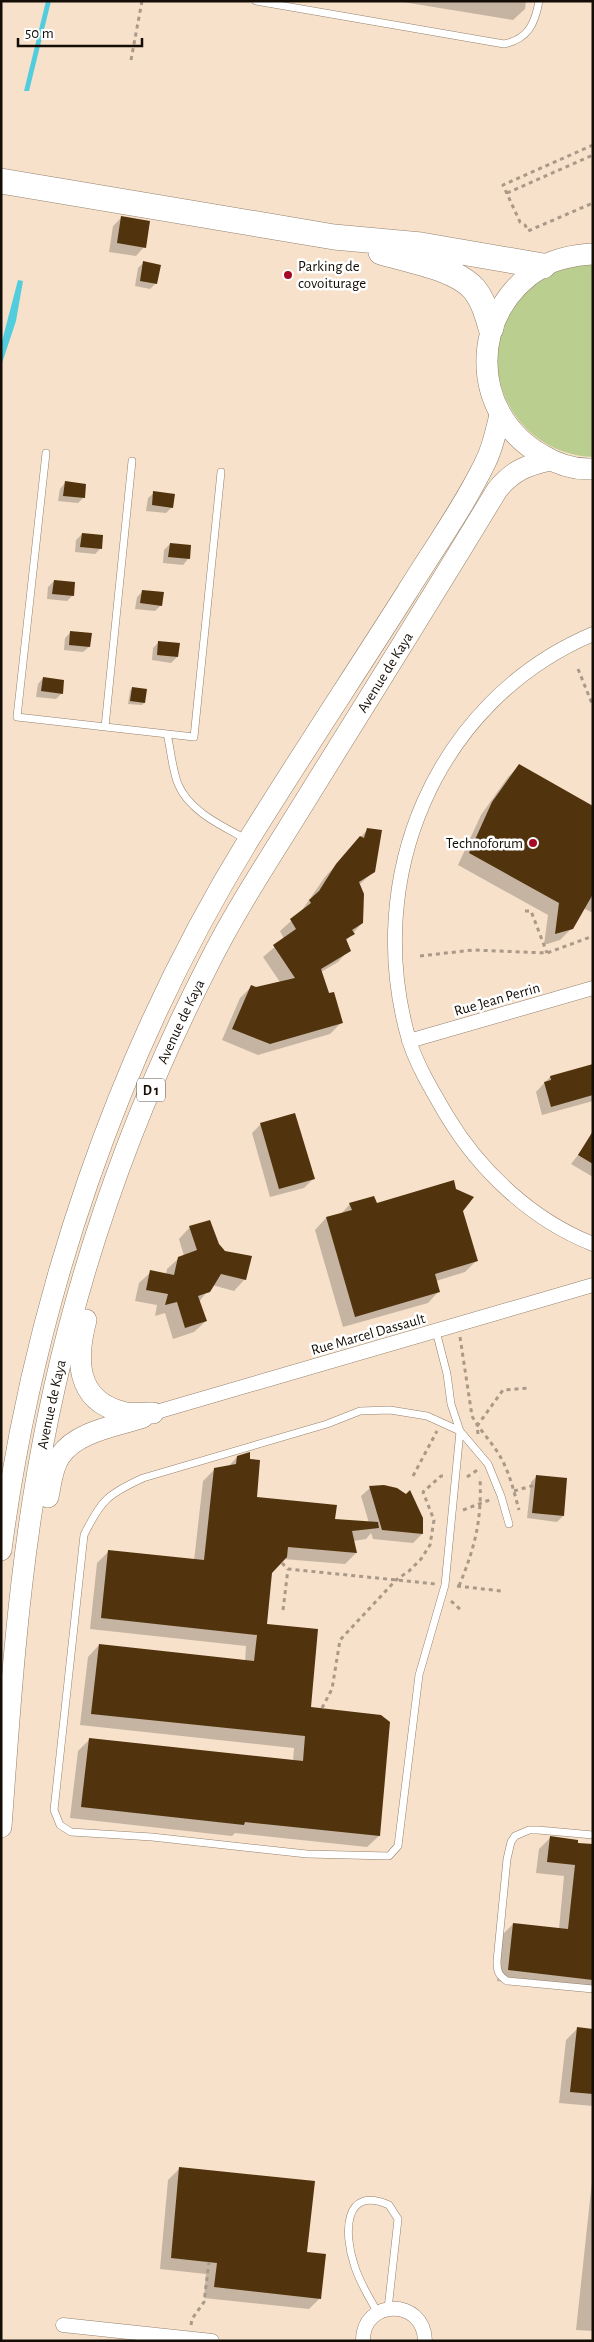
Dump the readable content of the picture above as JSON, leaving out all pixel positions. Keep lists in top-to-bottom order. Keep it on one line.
{"streets":{"main road":["Avenue de Kaya","D 1"],"street":["Rue Jean Perrin","Rue Marcel Dassault"]},"places":["Parking de covoiturage","Technoforum"],"scale_bar":"50 m"}
